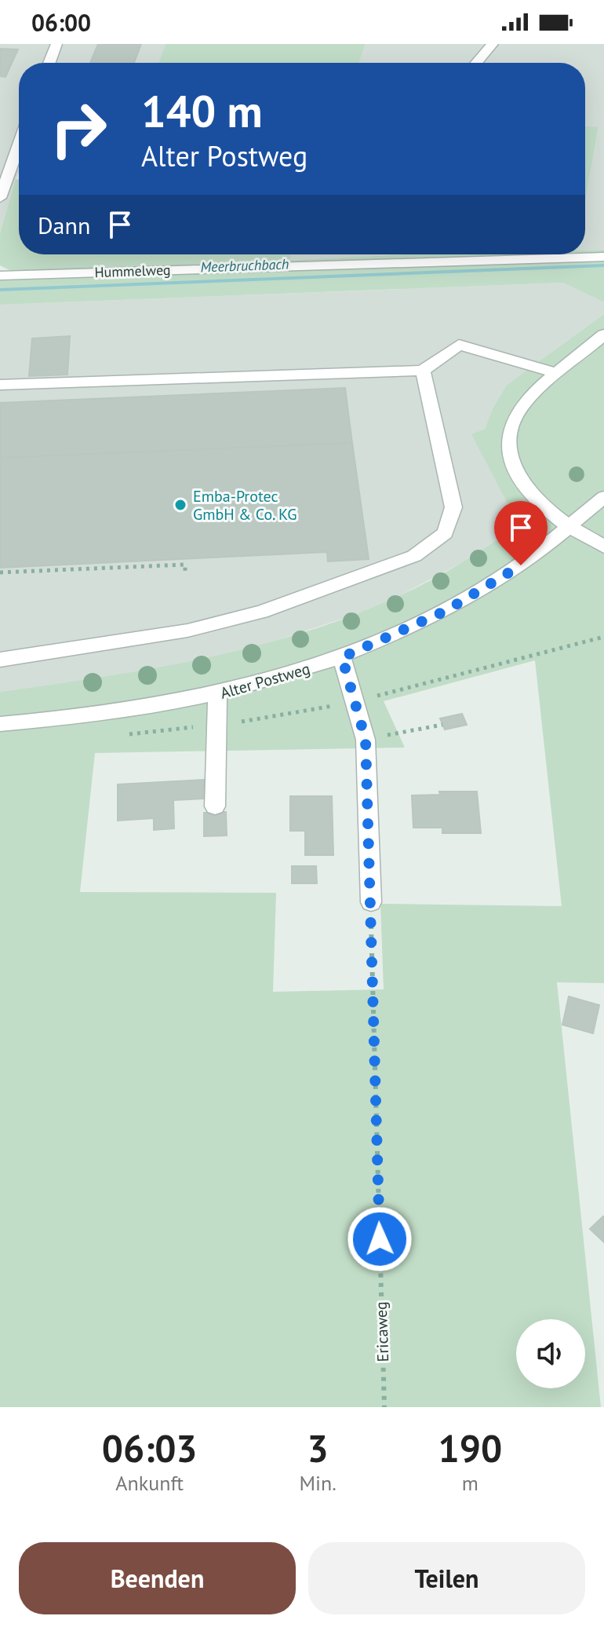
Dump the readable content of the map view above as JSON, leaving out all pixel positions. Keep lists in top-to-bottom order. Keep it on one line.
{"streets":{"street":["Hummelweg","Alter Postweg"],"path":["Ericaweg"]},"water":["Meerbruchbach"],"places":["Emba-Protec GmbH & Co. KG"],"page":{"status":"06:00","turn":["140 m","Alter Postweg"],"then":"Dann","eta":["06:03","Ankunft","3","Min.","190","m"],"buttons":["Beenden","Teilen"]}}
